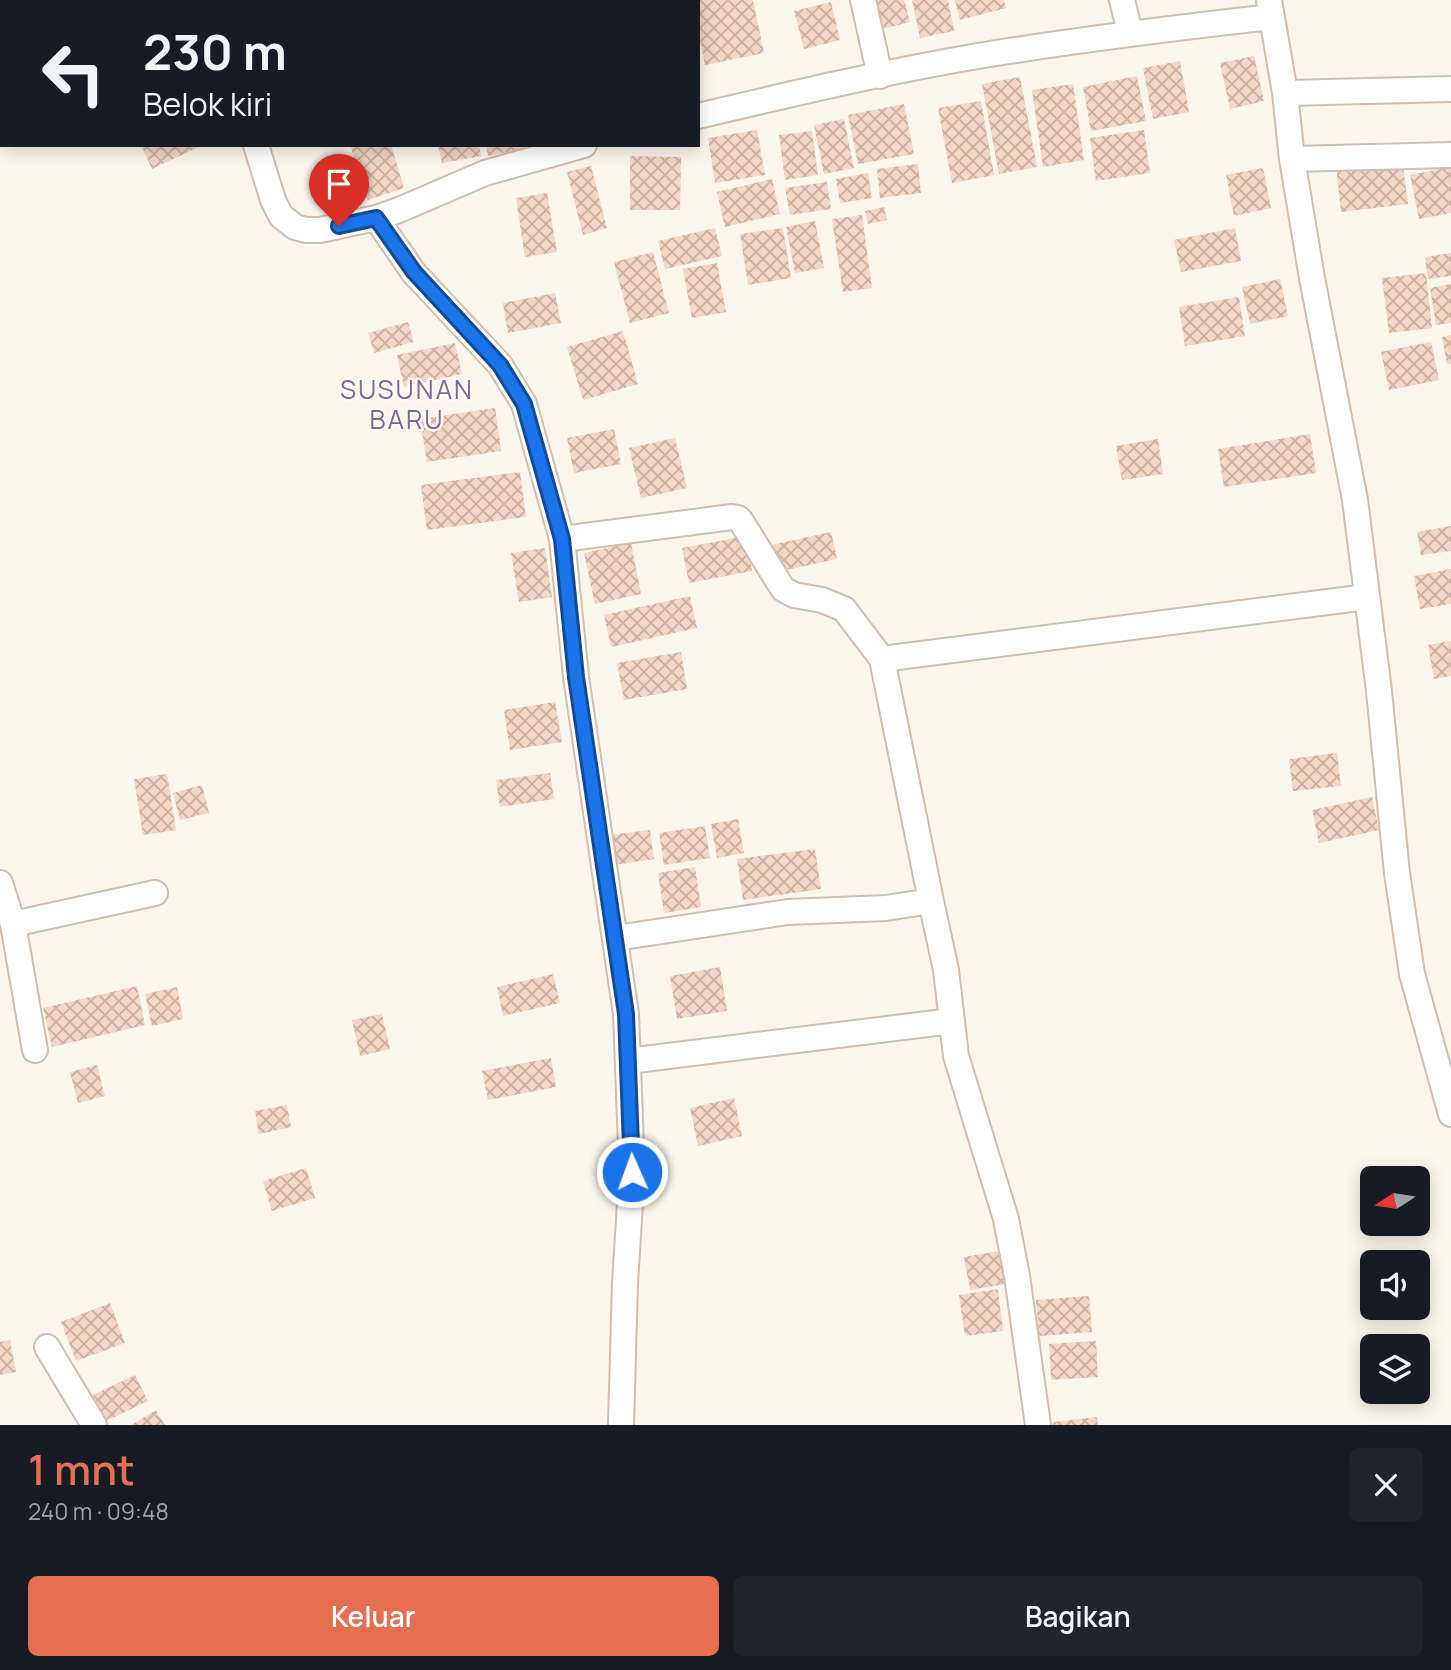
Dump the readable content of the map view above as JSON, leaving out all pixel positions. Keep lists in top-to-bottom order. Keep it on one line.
{"districts":["SUSUNAN BARU"],"north":"left","page":{"turn":["230 m","Belok kiri"],"heading":["1 mnt","240 m · 09:48"],"buttons":["Keluar","Bagikan"]}}
